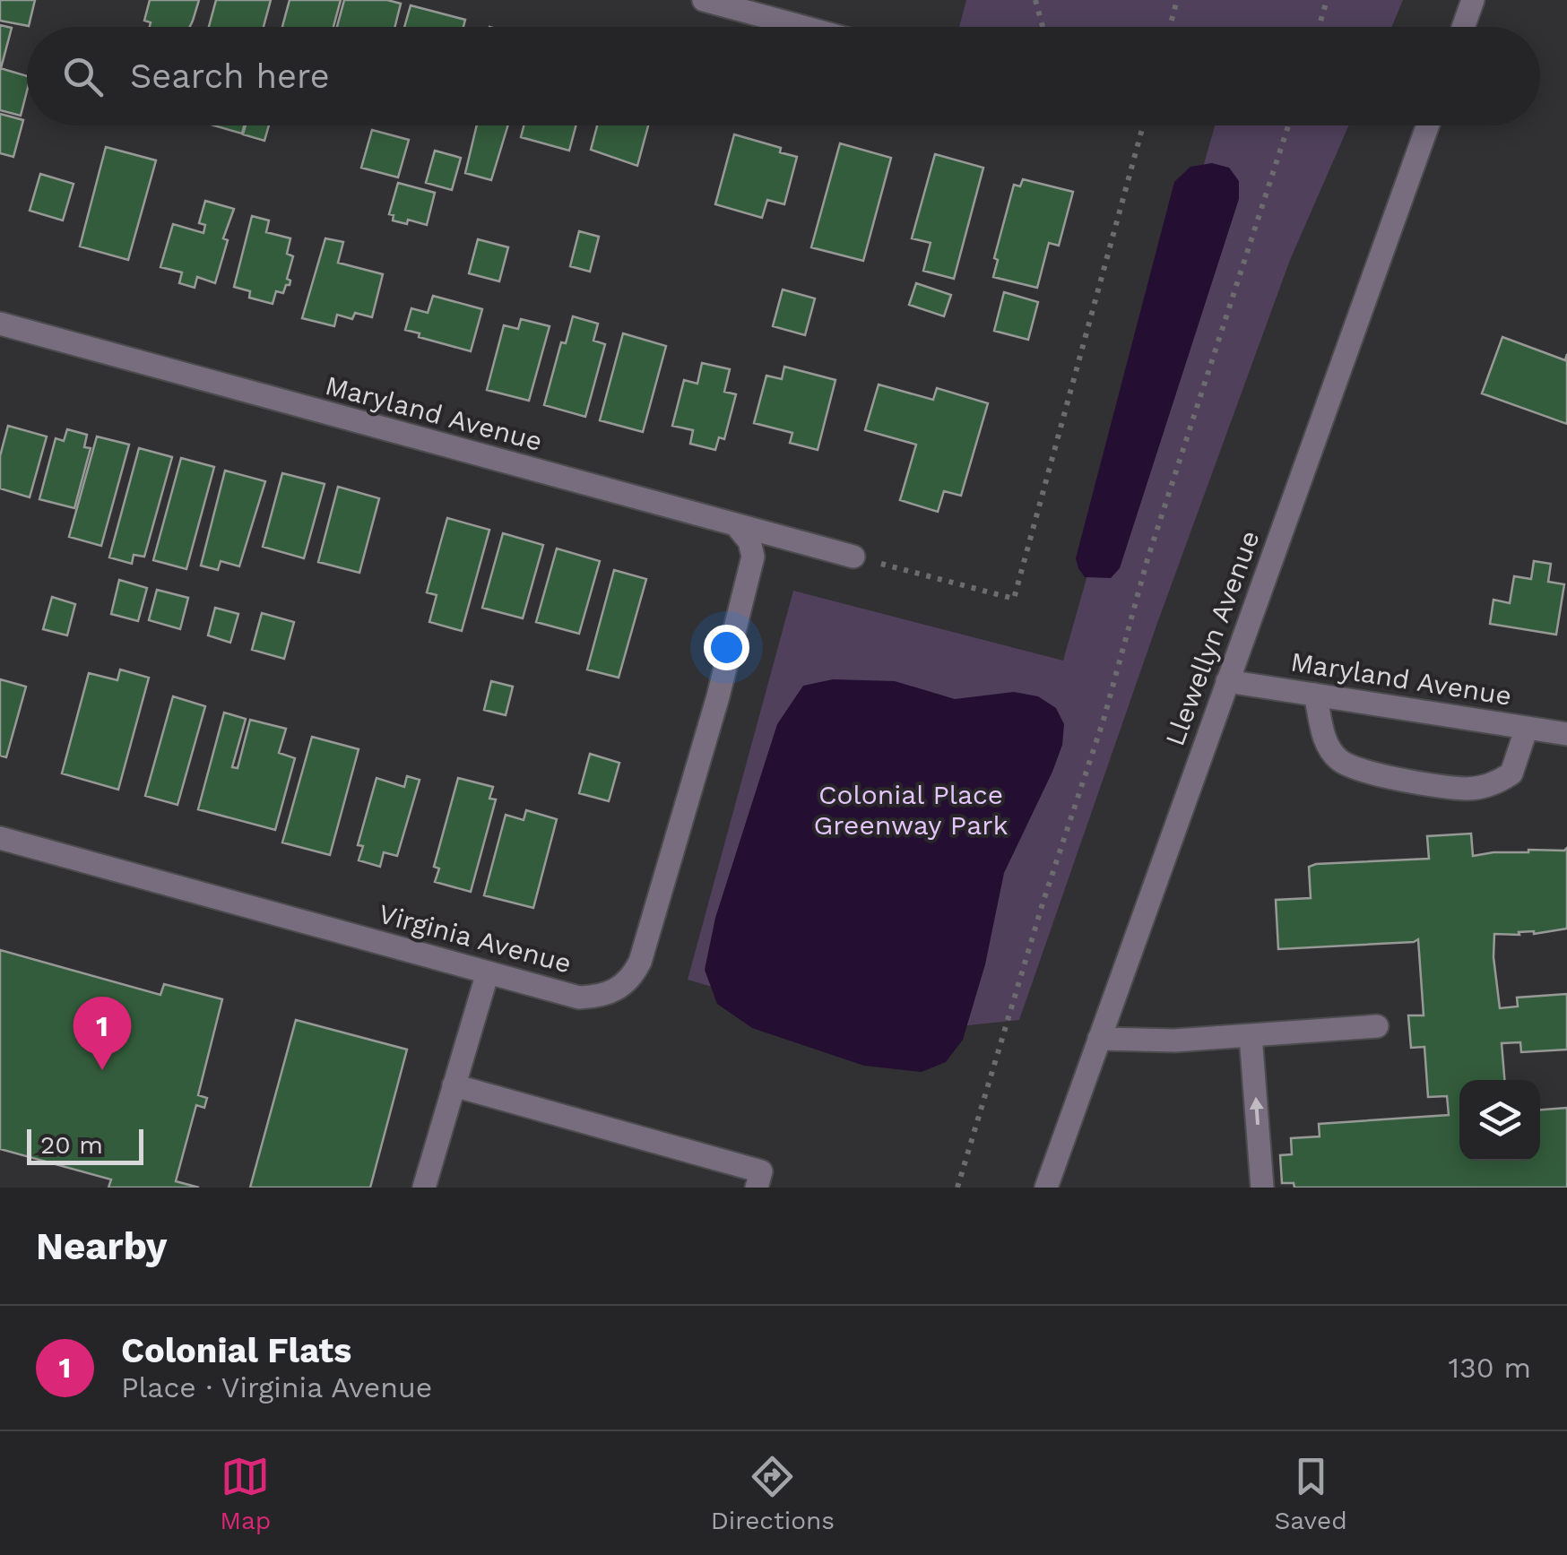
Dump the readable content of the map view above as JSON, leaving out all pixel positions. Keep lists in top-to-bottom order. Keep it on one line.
{"streets":{"street":["Maryland Avenue","Llewellyn Avenue","Virginia Avenue"]},"crossings":[["Maryland Avenue","Llewellyn Avenue"],["Maryland Avenue","Virginia Avenue"]],"parks":["Colonial Place Greenway Park"],"scale_bar":"20 m","page":{"search":"Search here","pins":"1","scale":"20 m","heading":"Nearby","list":[{"mark":"1","name":"Colonial Flats","note":"Place · Virginia Avenue","value":"130 m"}],"nav":["Map","Directions","Saved"]}}
